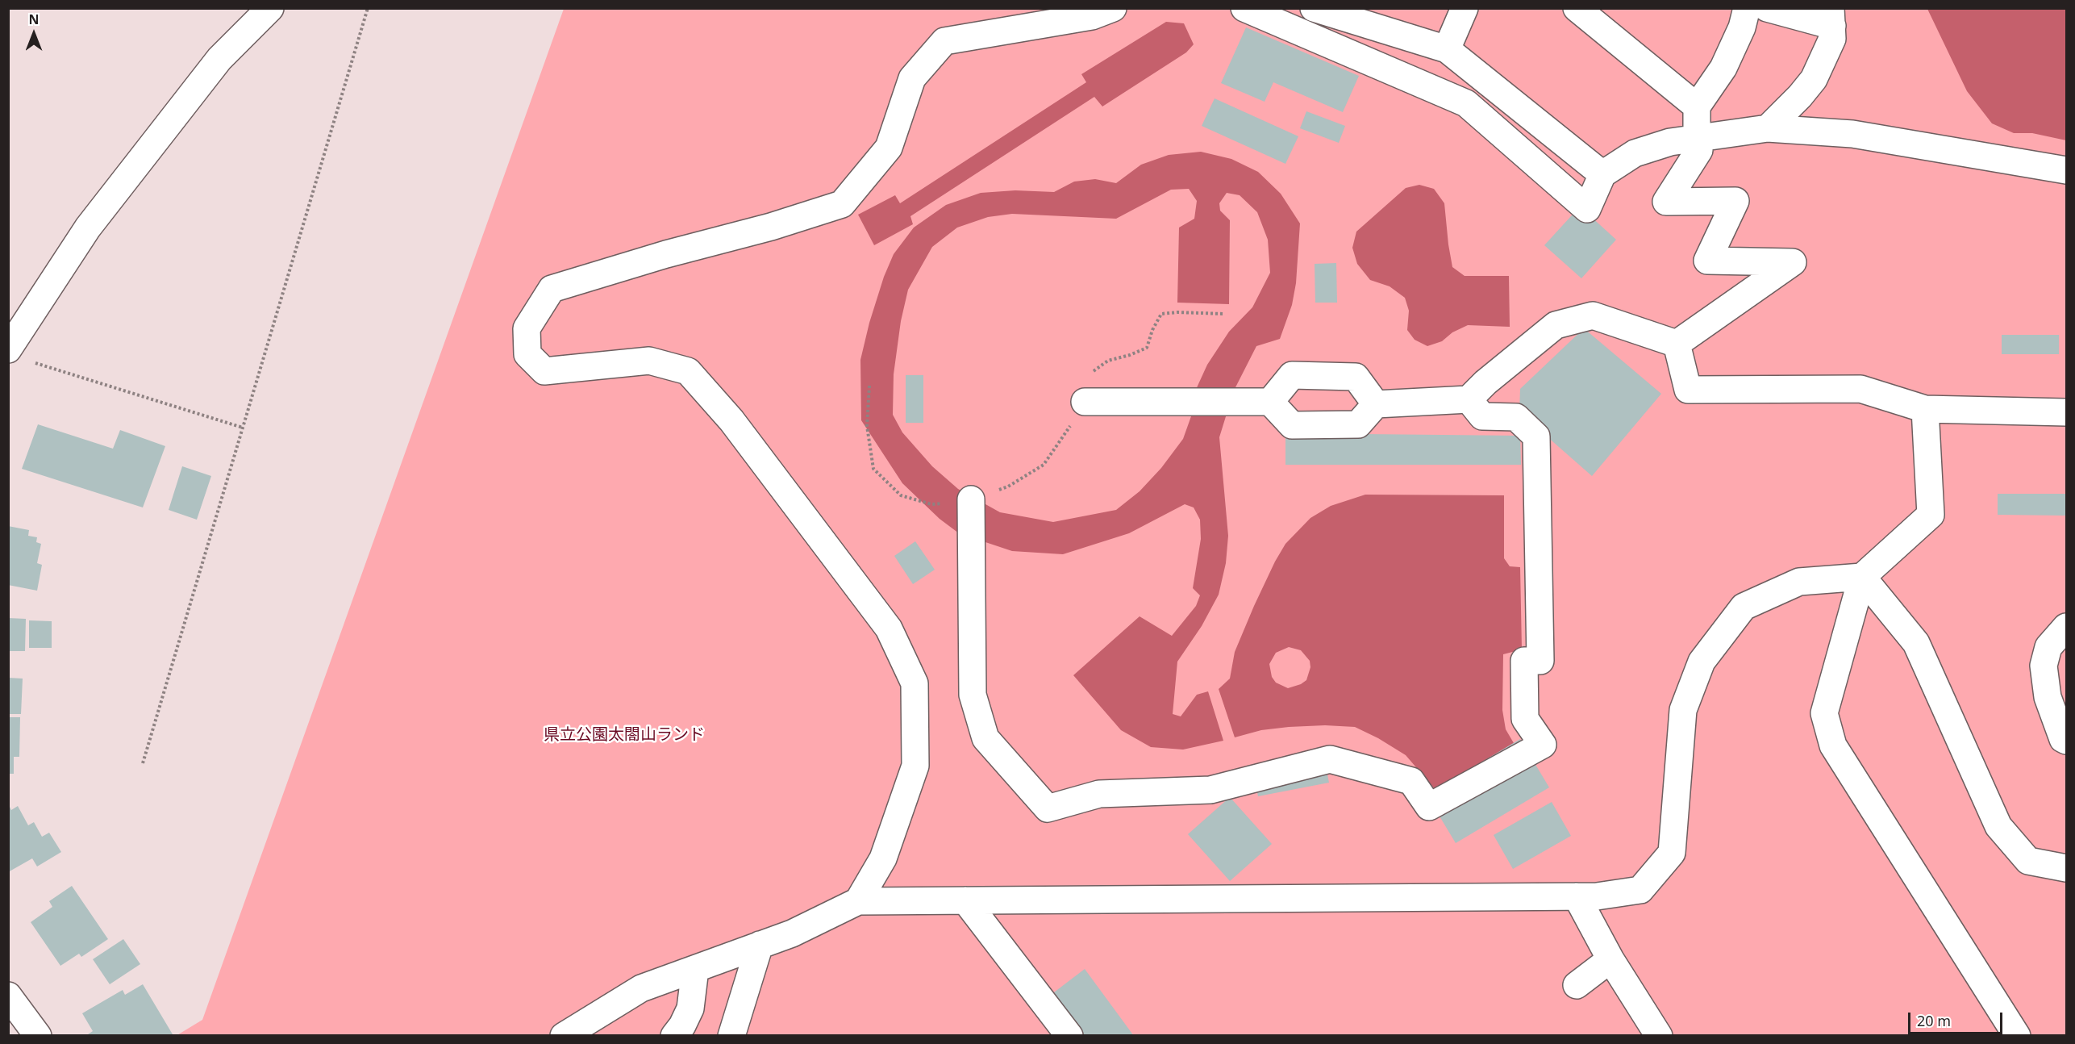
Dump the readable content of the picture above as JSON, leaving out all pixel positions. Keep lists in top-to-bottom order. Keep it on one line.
{"parks":["県立公園太閤山ランド"],"scale_bar":"20 m","north":"top"}
